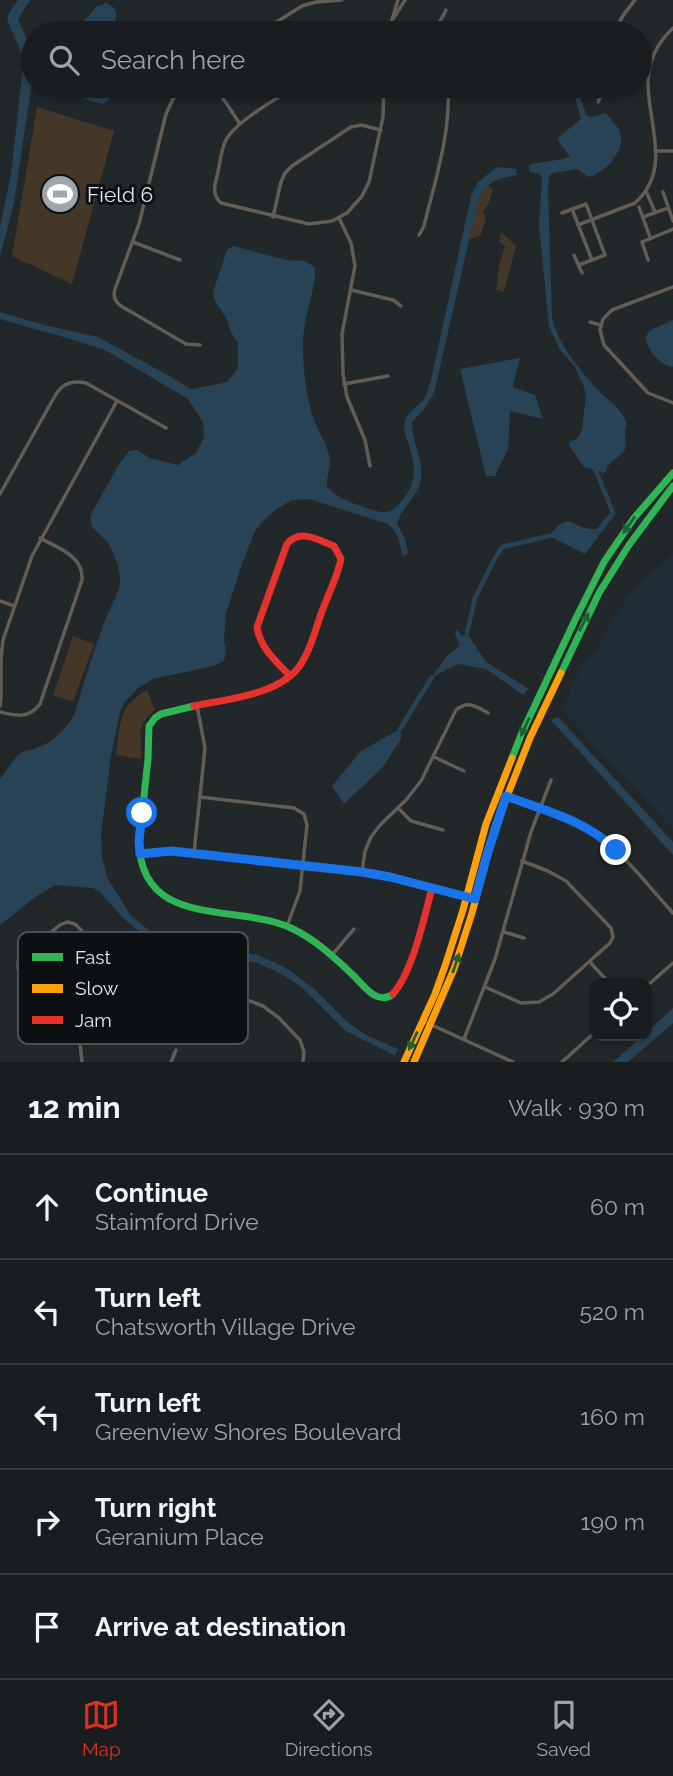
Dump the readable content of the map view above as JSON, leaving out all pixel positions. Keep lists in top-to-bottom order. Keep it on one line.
{"places":{"sports":["Field 6"]},"legend":["Fast","Slow","Jam"],"page":{"search":"Search here","heading":["12 min","Walk · 930 m"],"list":[["Continue","Staimford Drive","60 m"],["Turn left","Chatsworth Village Drive","520 m"],["Turn left","Greenview Shores Boulevard","160 m"],["Turn right","Geranium Place","190 m"],"Arrive at destination"],"nav":["Map","Directions","Saved"]}}
